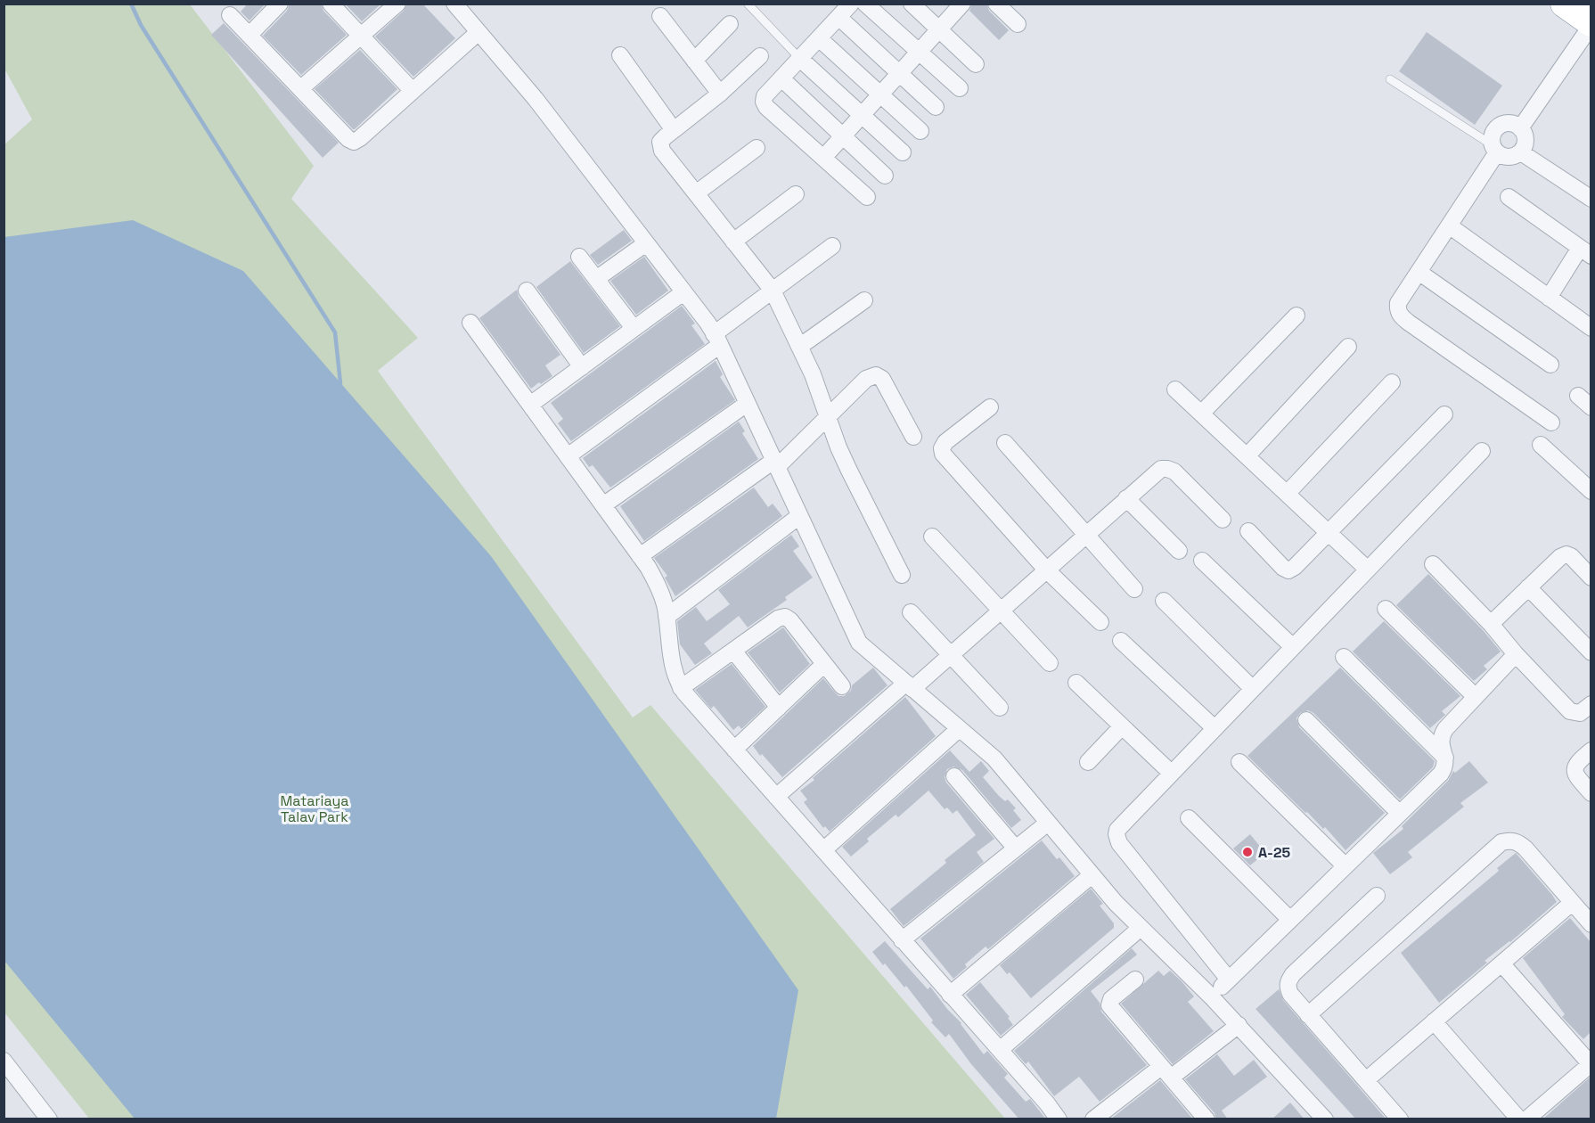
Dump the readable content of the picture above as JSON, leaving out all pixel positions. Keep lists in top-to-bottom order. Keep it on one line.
{"parks":["Matariaya Talav Park"],"places":["A-25"]}
